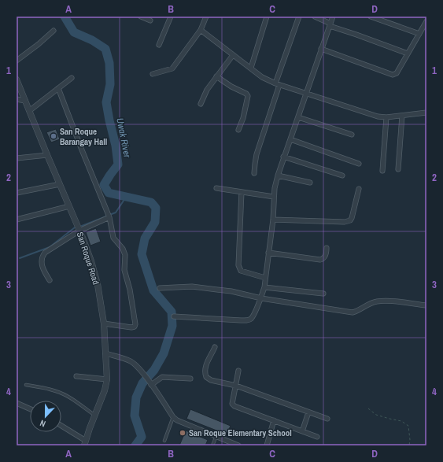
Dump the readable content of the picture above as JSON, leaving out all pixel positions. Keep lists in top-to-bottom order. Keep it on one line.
{"streets":{"street":["San Roque Road"]},"water":["Uwak River"],"places":["San Roque Barangay Hall","San Roque Elementary School"],"north":"bottom","grid":{"columns":["A","B","C","D"],"rows":["1","2","3","4"]}}
